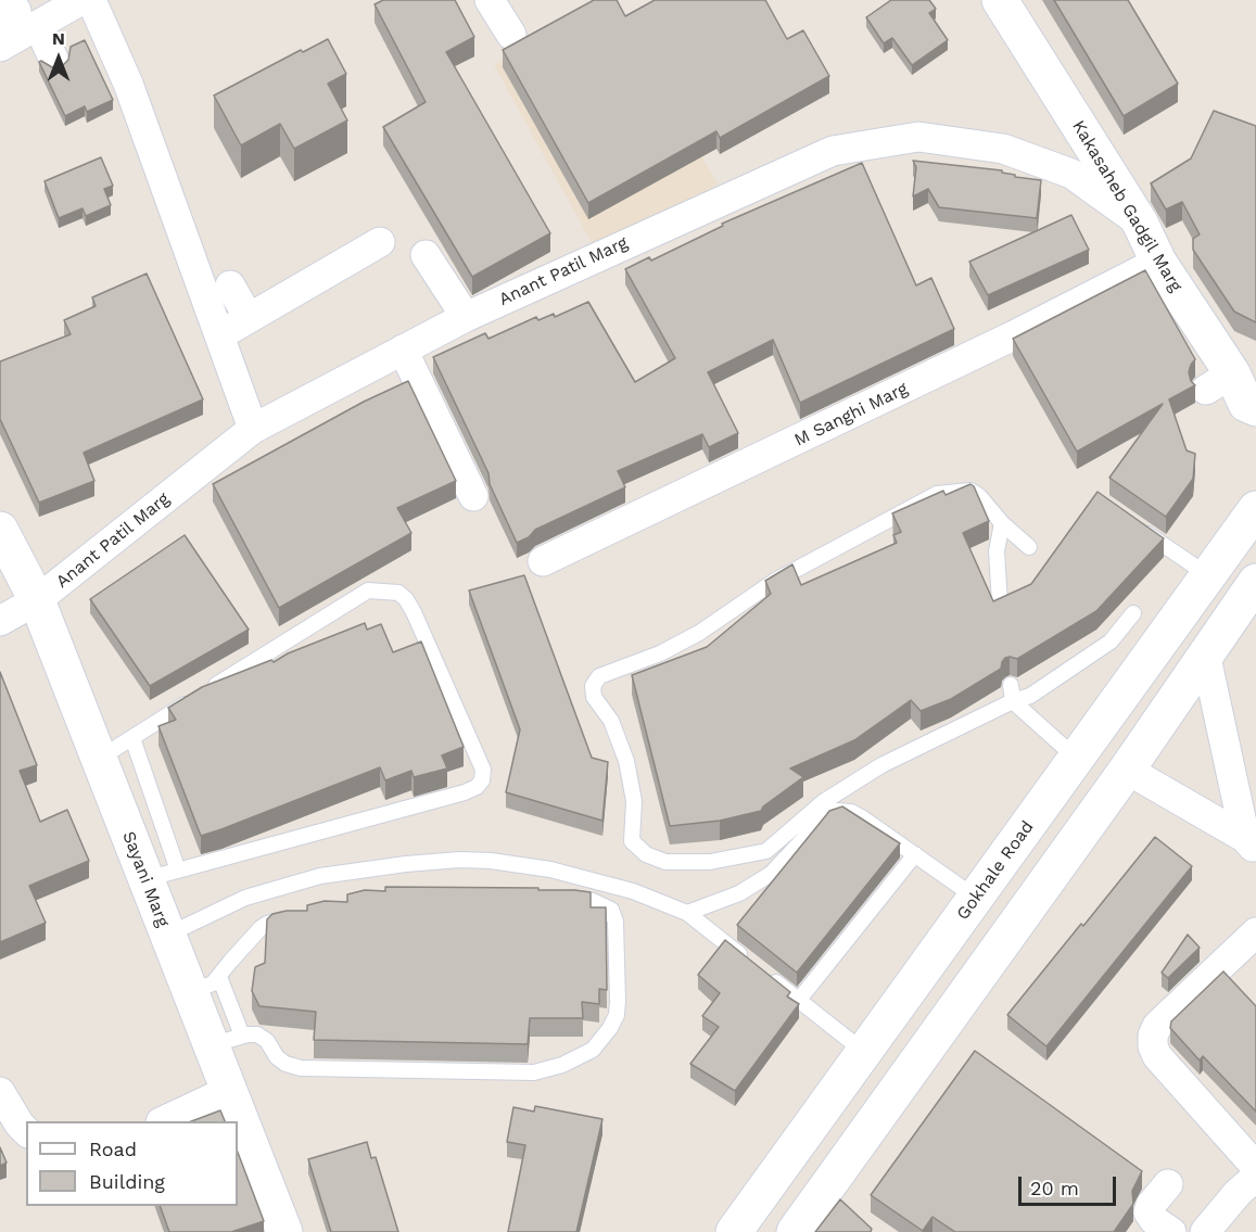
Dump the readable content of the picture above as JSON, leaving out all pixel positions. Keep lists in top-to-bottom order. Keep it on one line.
{"streets":{"main road":["Kakasaheb Gadgil Marg","Gokhale Road","Sayani Marg"],"street":["Anant Patil Marg","M Sanghi Marg"]},"crossings":[["Kakasaheb Gadgil Marg","Anant Patil Marg"],["Kakasaheb Gadgil Marg","M Sanghi Marg"],["Anant Patil Marg","Sayani Marg"]],"legend":["Road","Building"],"scale_bar":"20 m","north":"top"}
